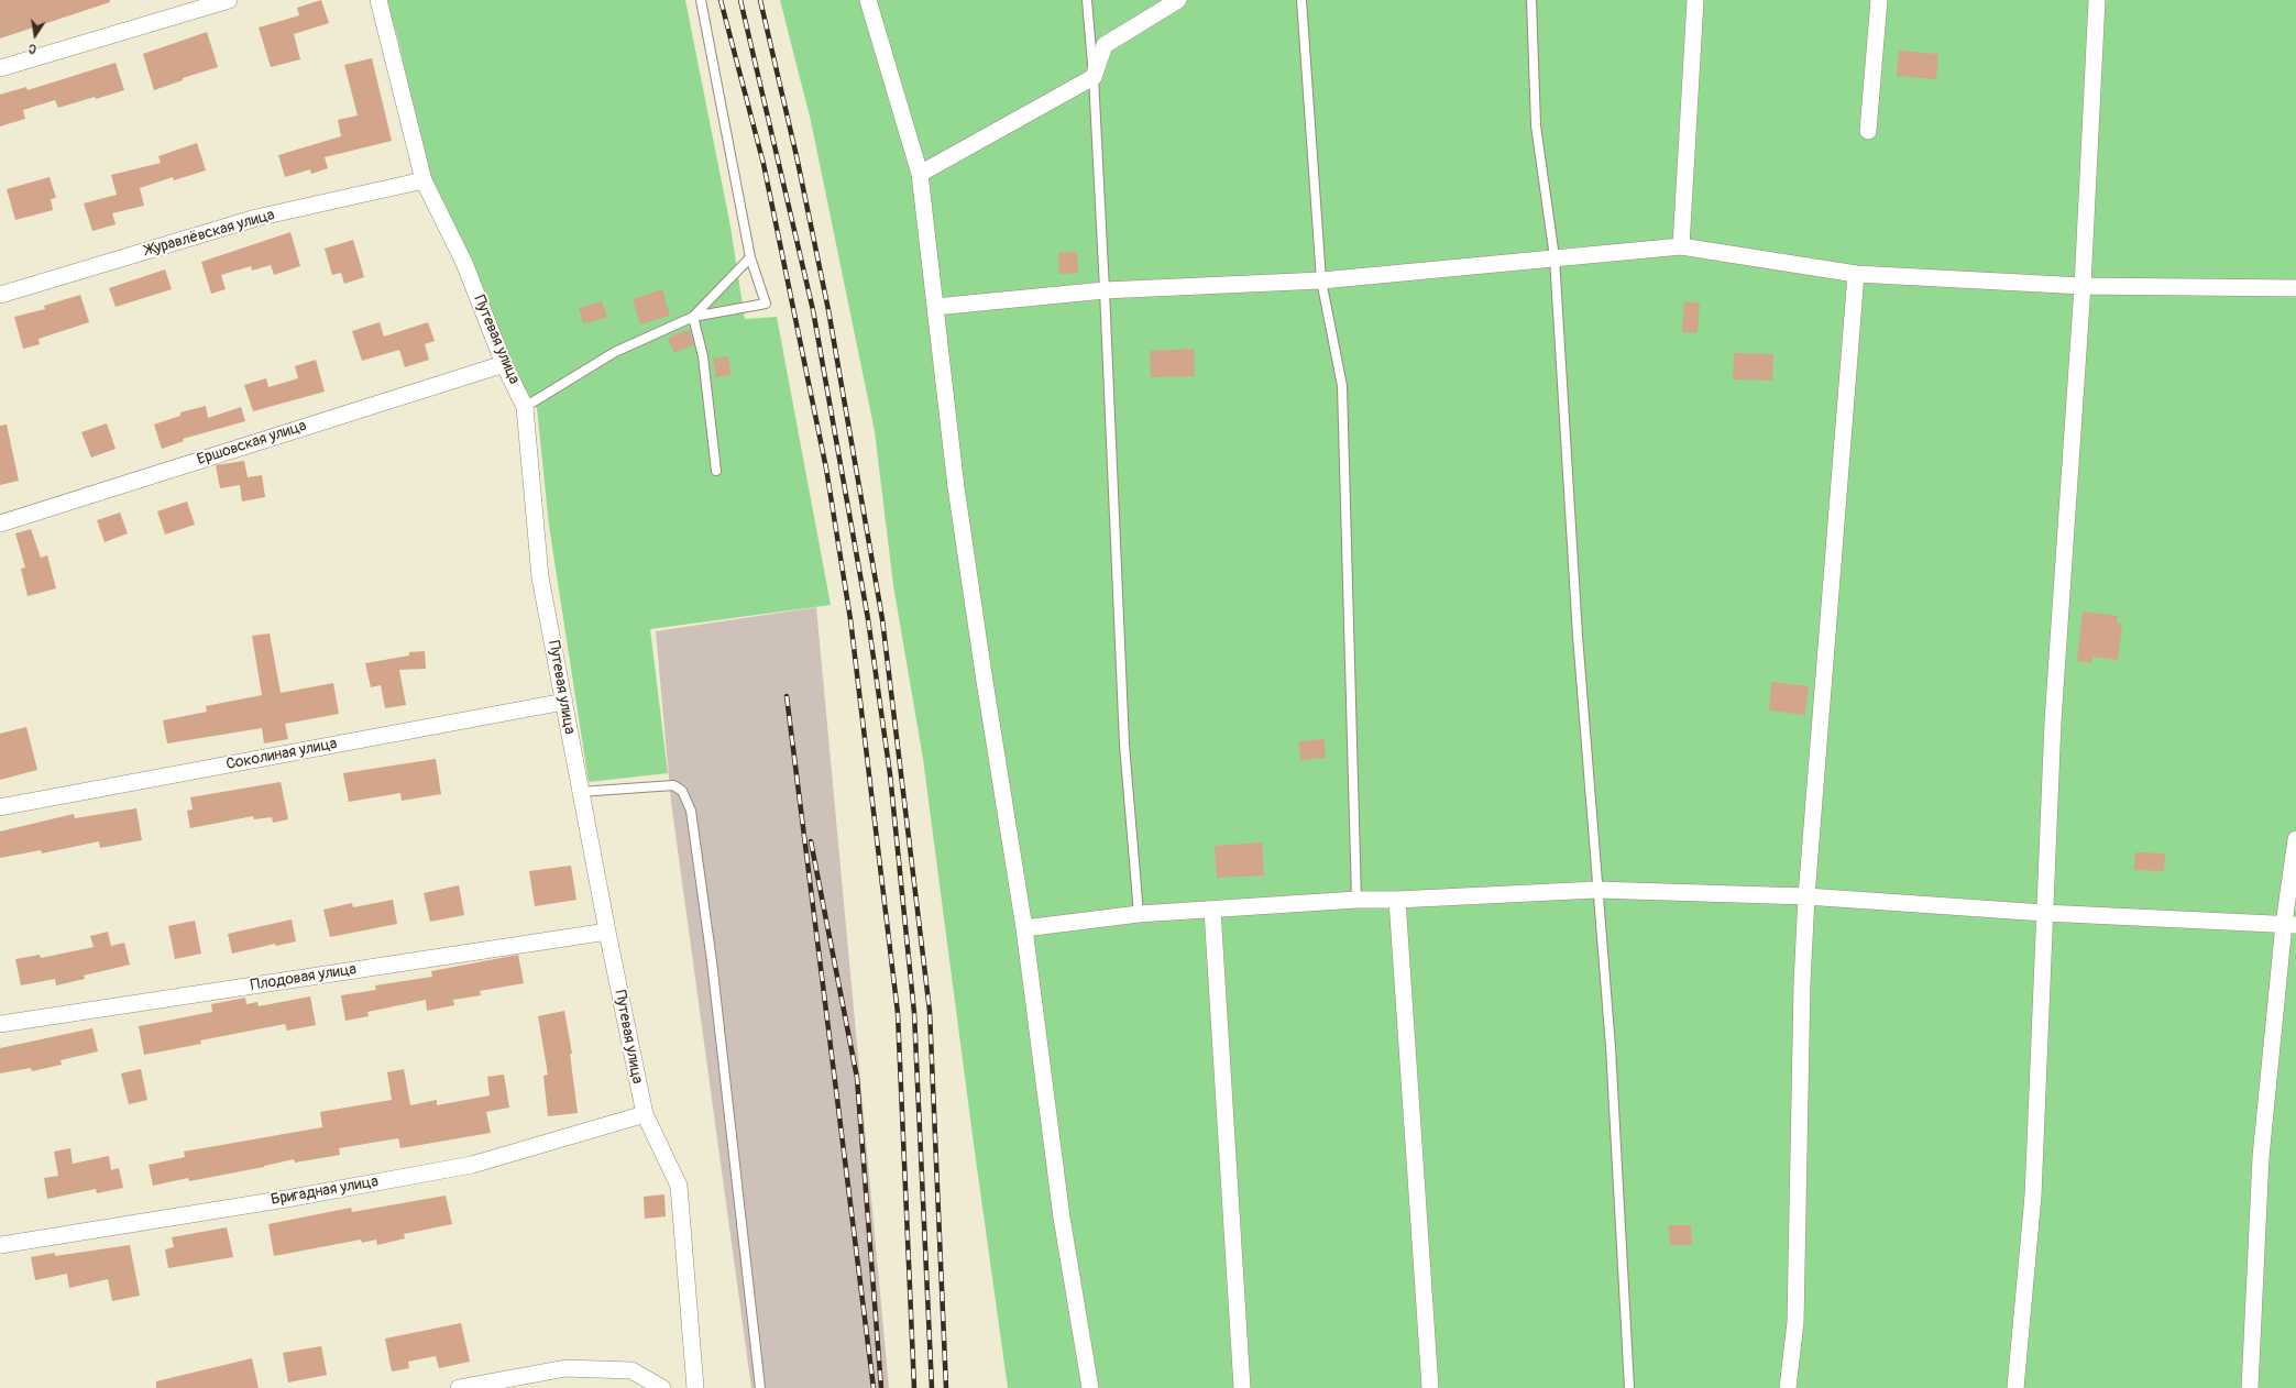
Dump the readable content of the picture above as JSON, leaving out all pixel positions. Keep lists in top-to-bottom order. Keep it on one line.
{"streets":{"street":["Журавлёвская улица","Путевая улица","Ершовская улица","Соколиная улица","Плодовая улица","Бригадная улица"]},"crossings":[["Журавлёвская улица","Путевая улица"],["Путевая улица","Ершовская улица"],["Путевая улица","Соколиная улица"],["Путевая улица","Плодовая улица"],["Путевая улица","Бригадная улица"]],"north":"bottom"}
